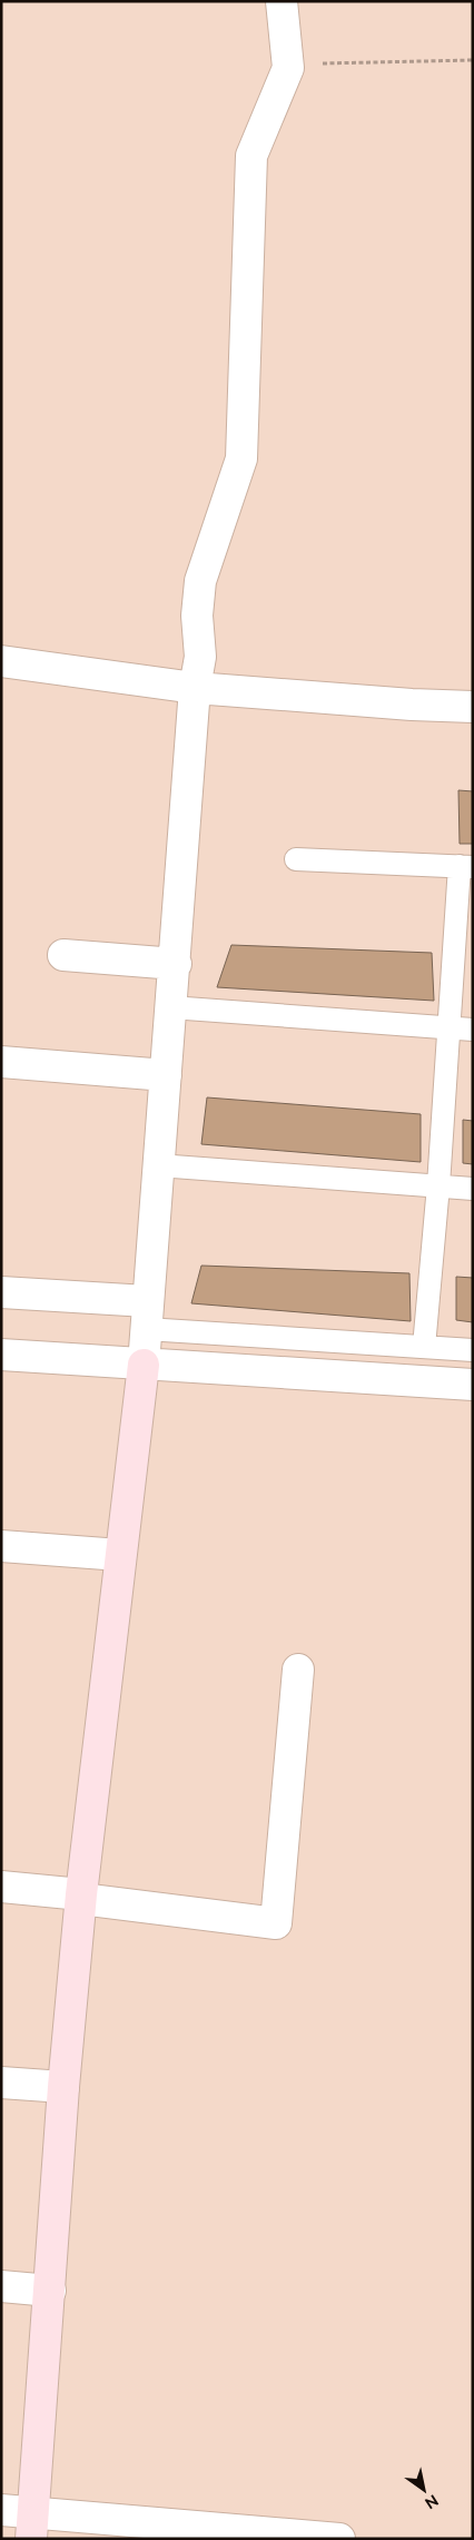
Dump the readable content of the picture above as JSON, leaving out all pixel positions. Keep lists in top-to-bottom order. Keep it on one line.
{"north":"bottom right"}
